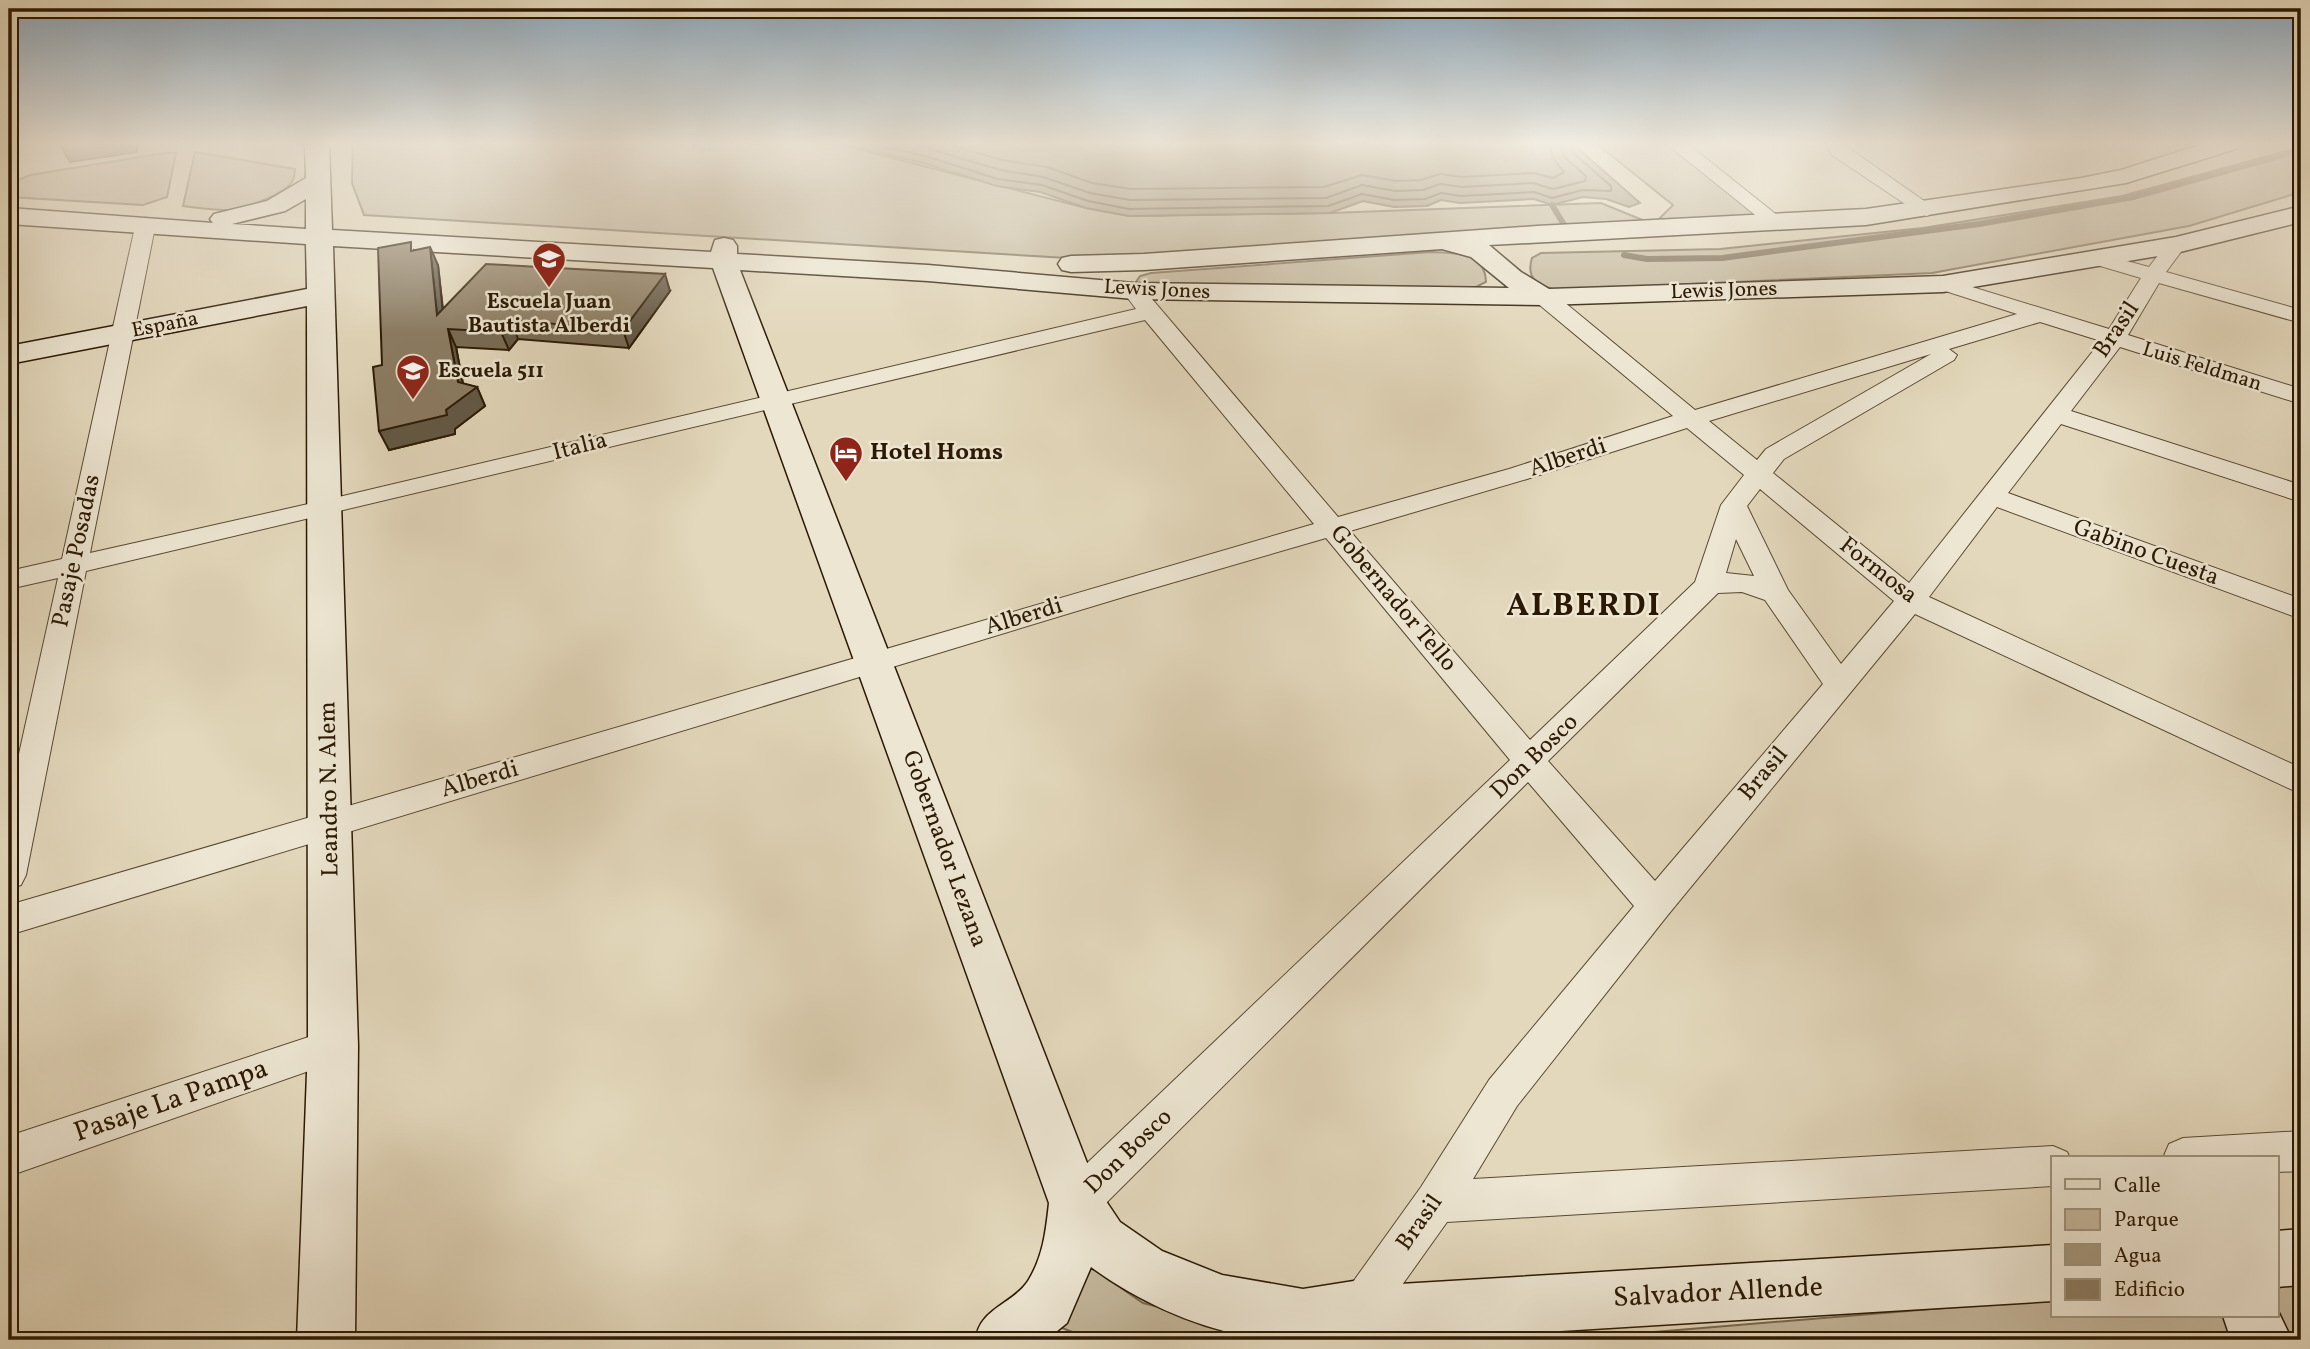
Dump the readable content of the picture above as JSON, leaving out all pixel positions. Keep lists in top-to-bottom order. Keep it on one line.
{"streets":{"street":["Lewis Jones","España","Brasil","Luis Feldman","Italia","Alberdi","Pasaje Posadas","Gabino Cuesta","Formosa","Gobernador Tello","Don Bosco","Leandro N. Alem","Gobernador Lezana","Pasaje La Pampa","Salvador Allende"]},"crossings":[["Lewis Jones","Brasil"],["Lewis Jones","Luis Feldman"],["Lewis Jones","Italia"],["Lewis Jones","Pasaje Posadas"],["Lewis Jones","Formosa"],["Lewis Jones","Gobernador Tello"],["Lewis Jones","Leandro N. Alem"],["Lewis Jones","Gobernador Lezana"],["España","Pasaje Posadas"],["España","Leandro N. Alem"],["Brasil","Luis Feldman"],["Brasil","Gabino Cuesta"],["Brasil","Formosa"],["Brasil","Gobernador Tello"],["Brasil","Salvador Allende"],["Luis Feldman","Alberdi"],["Italia","Pasaje Posadas"],["Italia","Gobernador Tello"],["Italia","Leandro N. Alem"],["Italia","Gobernador Lezana"],["Alberdi","Formosa"],["Alberdi","Gobernador Tello"],["Alberdi","Don Bosco"],["Alberdi","Leandro N. Alem"],["Alberdi","Gobernador Lezana"],["Formosa","Don Bosco"],["Gobernador Tello","Don Bosco"],["Don Bosco","Gobernador Lezana"],["Leandro N. Alem","Pasaje La Pampa"],["Gobernador Lezana","Salvador Allende"]],"districts":["ALBERDI"],"places":{"school or university":["Escuela Juan Bautista Alberdi","Escuela 511"],"hotel":["Hotel Homs"]},"legend":["Calle","Parque","Agua","Edificio"]}
